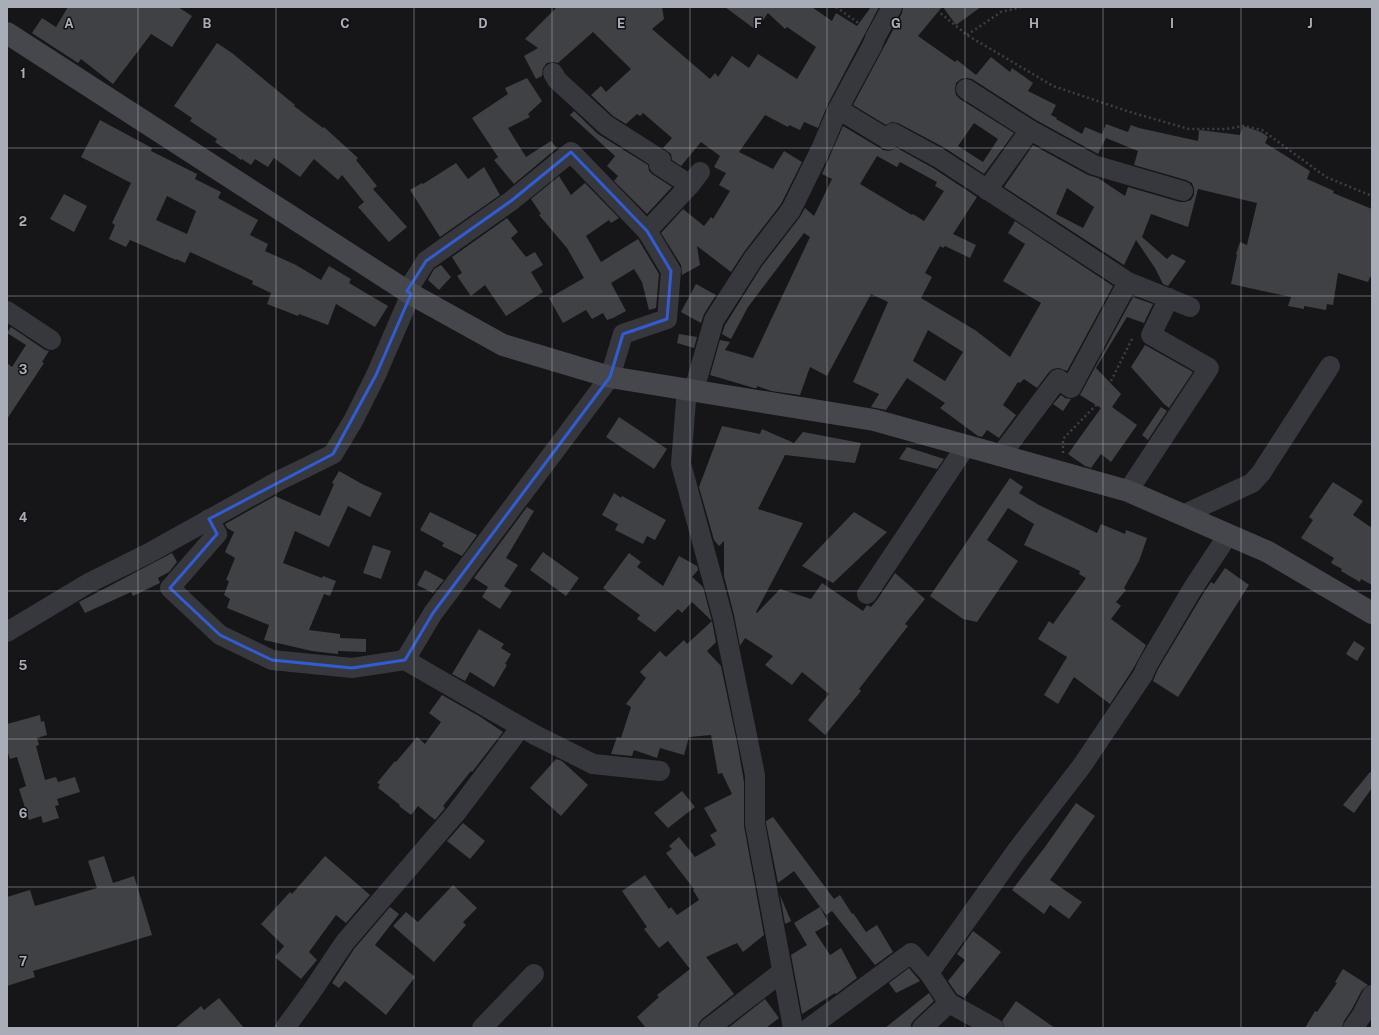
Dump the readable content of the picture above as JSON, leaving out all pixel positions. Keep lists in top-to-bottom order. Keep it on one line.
{"grid":{"columns":["A","B","C","D","E","F","G","H","I","J"],"rows":["1","2","3","4","5","6","7"]}}
